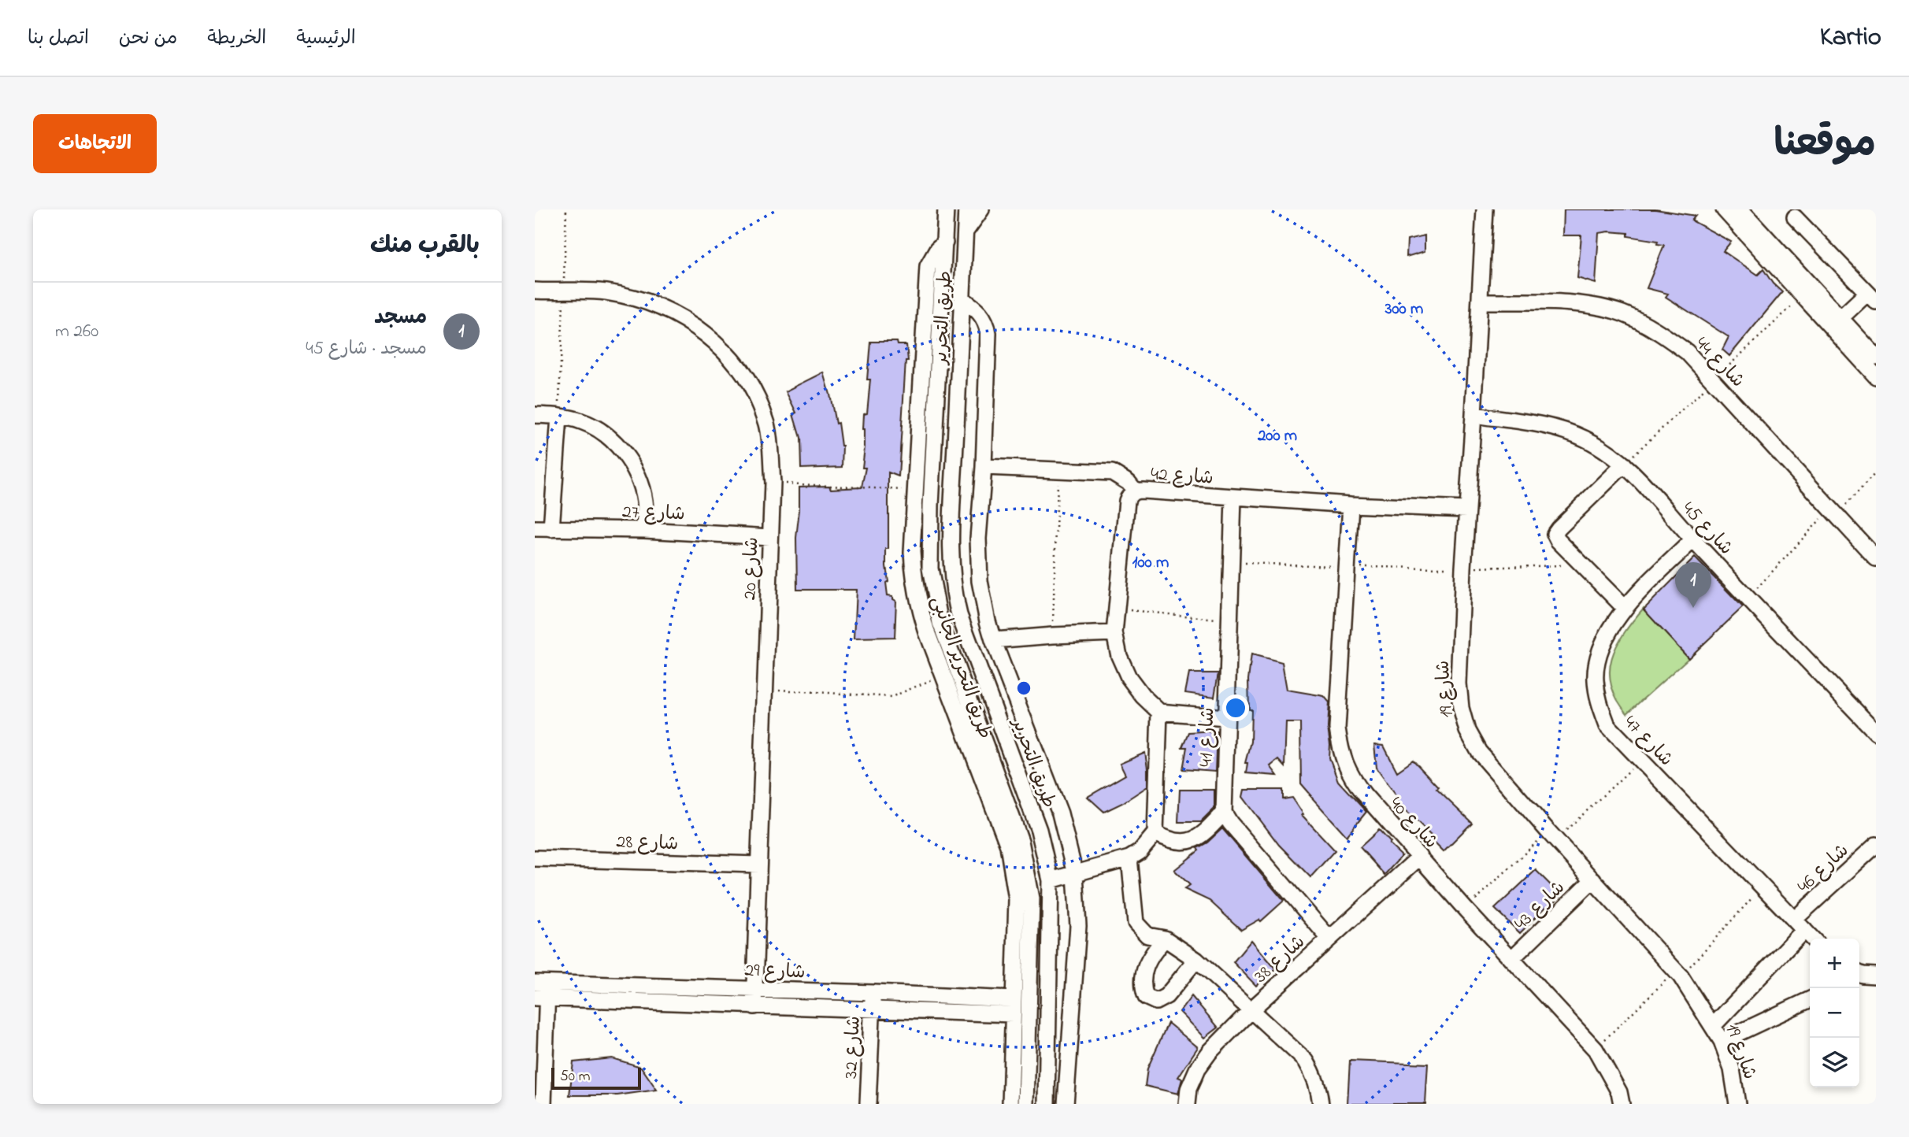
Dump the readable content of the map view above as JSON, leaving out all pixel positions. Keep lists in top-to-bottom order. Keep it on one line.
{"streets":{"street":["طريق التحرير","شارع 44","شارع 42","شارع 27","شارع 45","شارع 20","طريق التحرير الجانبى","شارع 19","شارع 41","شارع 47","شارع 40","شارع 28","شارع 46","شارع 43","شارع 38","شارع 29","شارع 32"]},"crossings":[["طريق التحرير","طريق التحرير الجانبى"],["شارع 44","شارع 19"],["شارع 42","شارع 19"],["شارع 42","شارع 41"],["شارع 42","شارع 40"],["شارع 27","شارع 20"],["شارع 45","شارع 19"],["شارع 45","شارع 47"],["شارع 20","شارع 28"],["شارع 20","شارع 29"],["طريق التحرير الجانبى","شارع 29"],["شارع 19","شارع 46"],["شارع 19","شارع 43"],["شارع 47","شارع 46"],["شارع 40","شارع 43"],["شارع 40","شارع 38"],["شارع 29","شارع 32"]],"scale_bar":"50 m","page":{"header":"Kartio","nav":["الرئيسية","الخريطة","من نحن","اتصل بنا"],"title":"موقعنا","buttons":"الاتجاهات","heading":"بالقرب منك","list":[{"mark":"1","name":"مسجد","note":"مسجد · شارع 45","value":"260 m"}],"pins":"1","map_buttons":["+","−"],"scale":"50 m"},"rings":["300 m","200 m","100 m"]}
